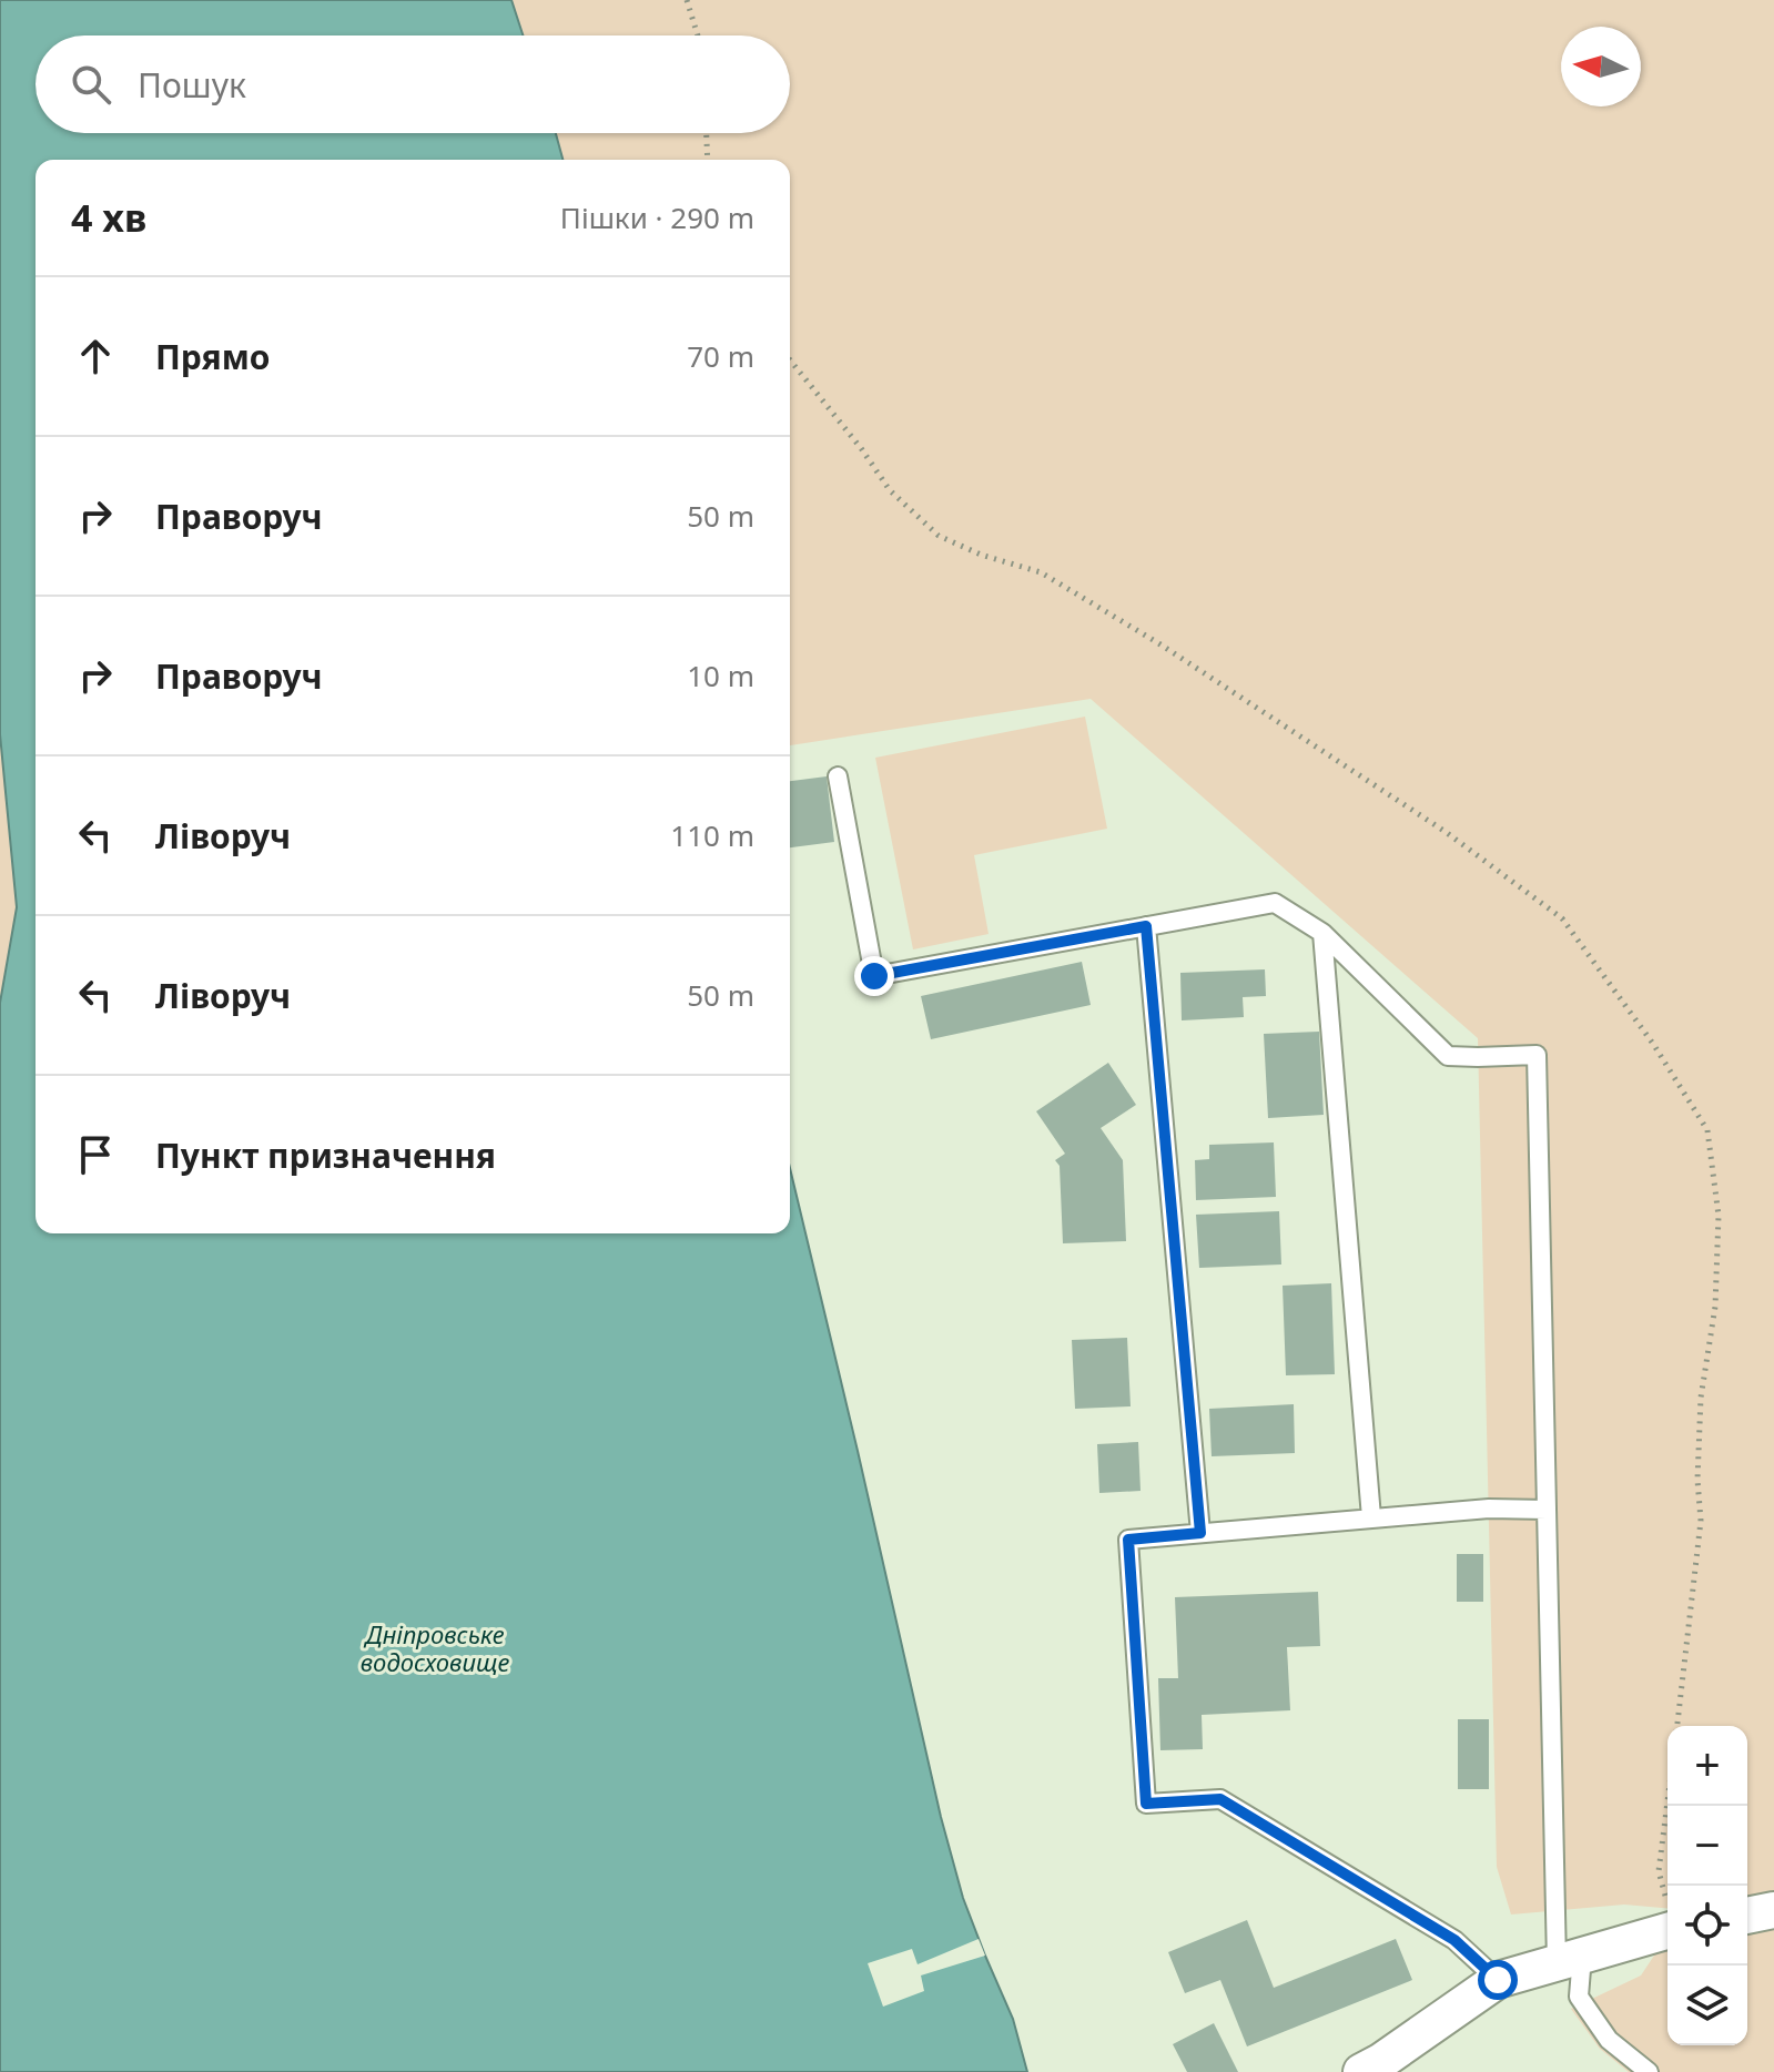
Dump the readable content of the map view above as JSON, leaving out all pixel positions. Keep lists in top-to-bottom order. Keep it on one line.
{"water":["Дніпровське водосховище"],"north":"left","page":{"search":"Пошук","heading":["4 хв","Пішки · 290 m"],"list":[["Прямо","70 m"],["Праворуч","50 m"],["Праворуч","10 m"],["Ліворуч","110 m"],["Ліворуч","50 m"],"Пункт призначення"],"map_buttons":["+","−"]}}
